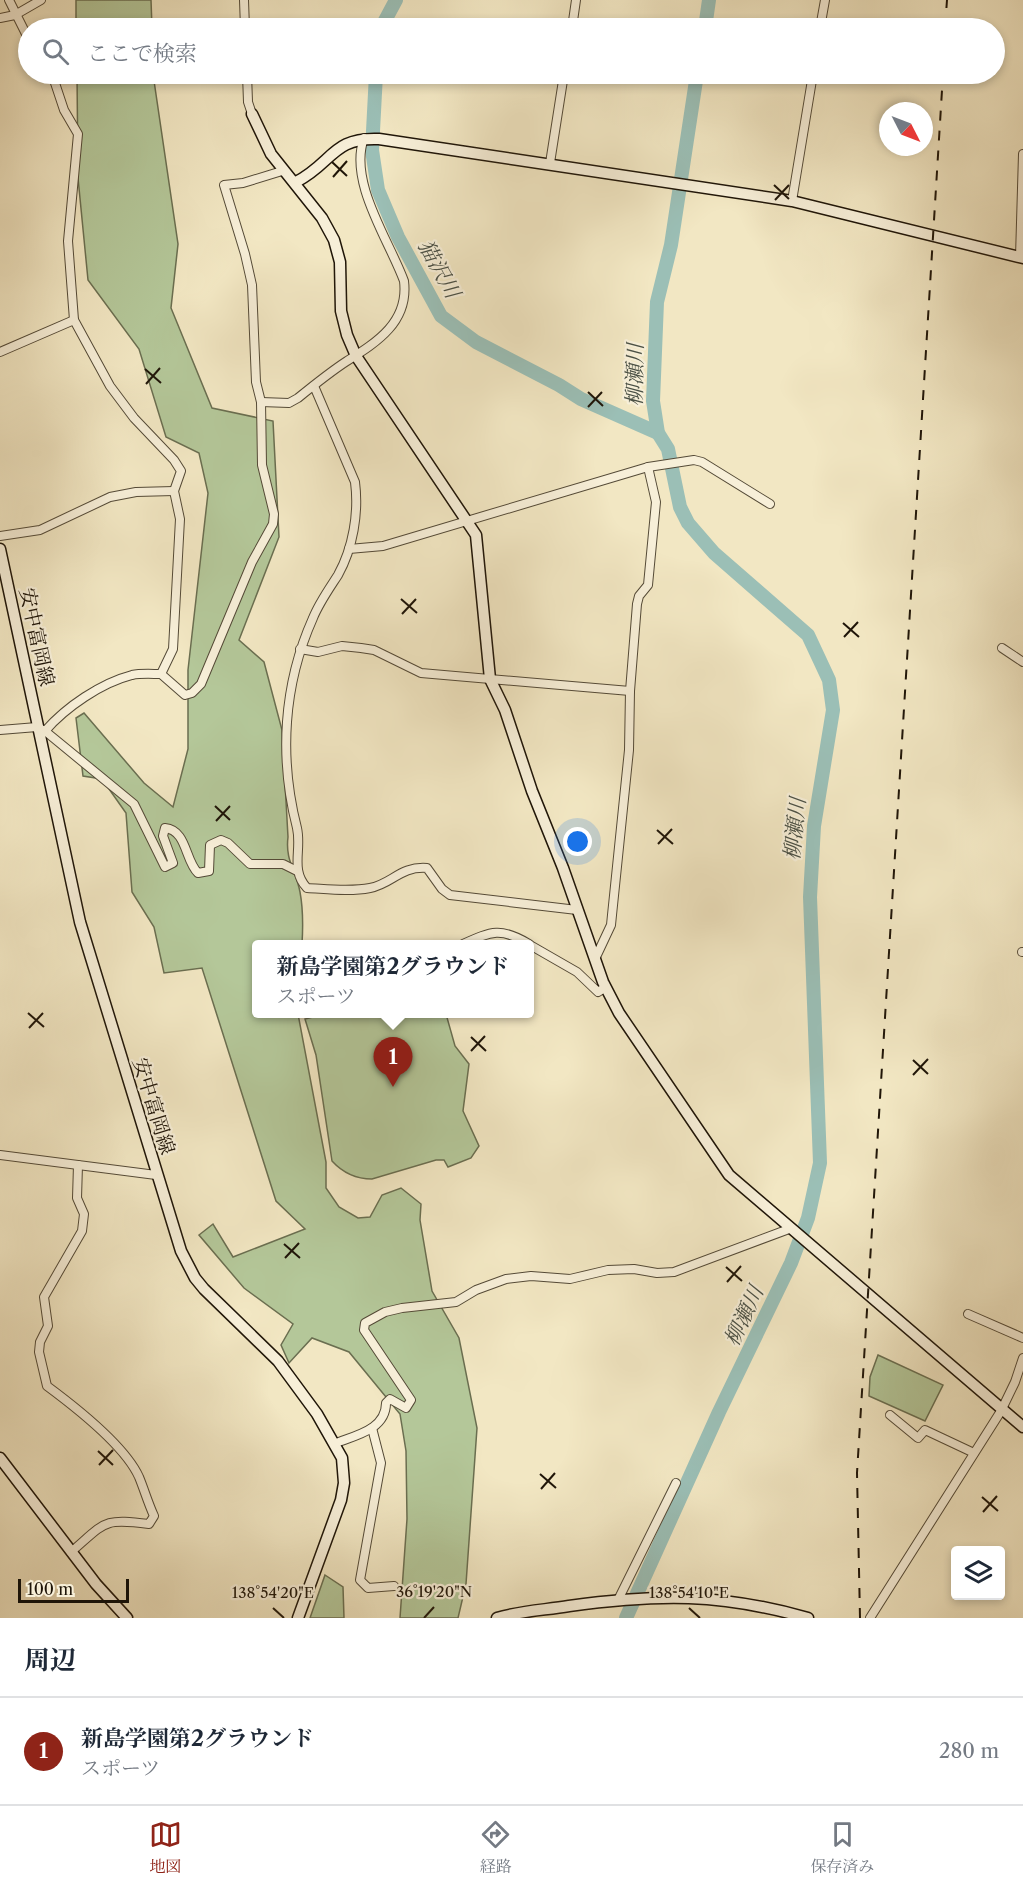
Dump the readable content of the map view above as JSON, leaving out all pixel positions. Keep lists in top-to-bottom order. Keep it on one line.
{"streets":{"street":["安中富岡線"]},"water":["猫沢川","柳瀬川"],"scale_bar":"100 m","north":"bottom right","page":{"search":"ここで検索","popup":["新島学園第2グラウンド","スポーツ"],"pins":"1","scale":"100 m","heading":"周辺","list":[{"mark":"1","name":"新島学園第2グラウンド","note":"スポーツ","value":"280 m"}],"nav":["地図","経路","保存済み"]},"coordinates":["36°19'20\"N","138°54'20\"E","138°54'10\"E"]}
